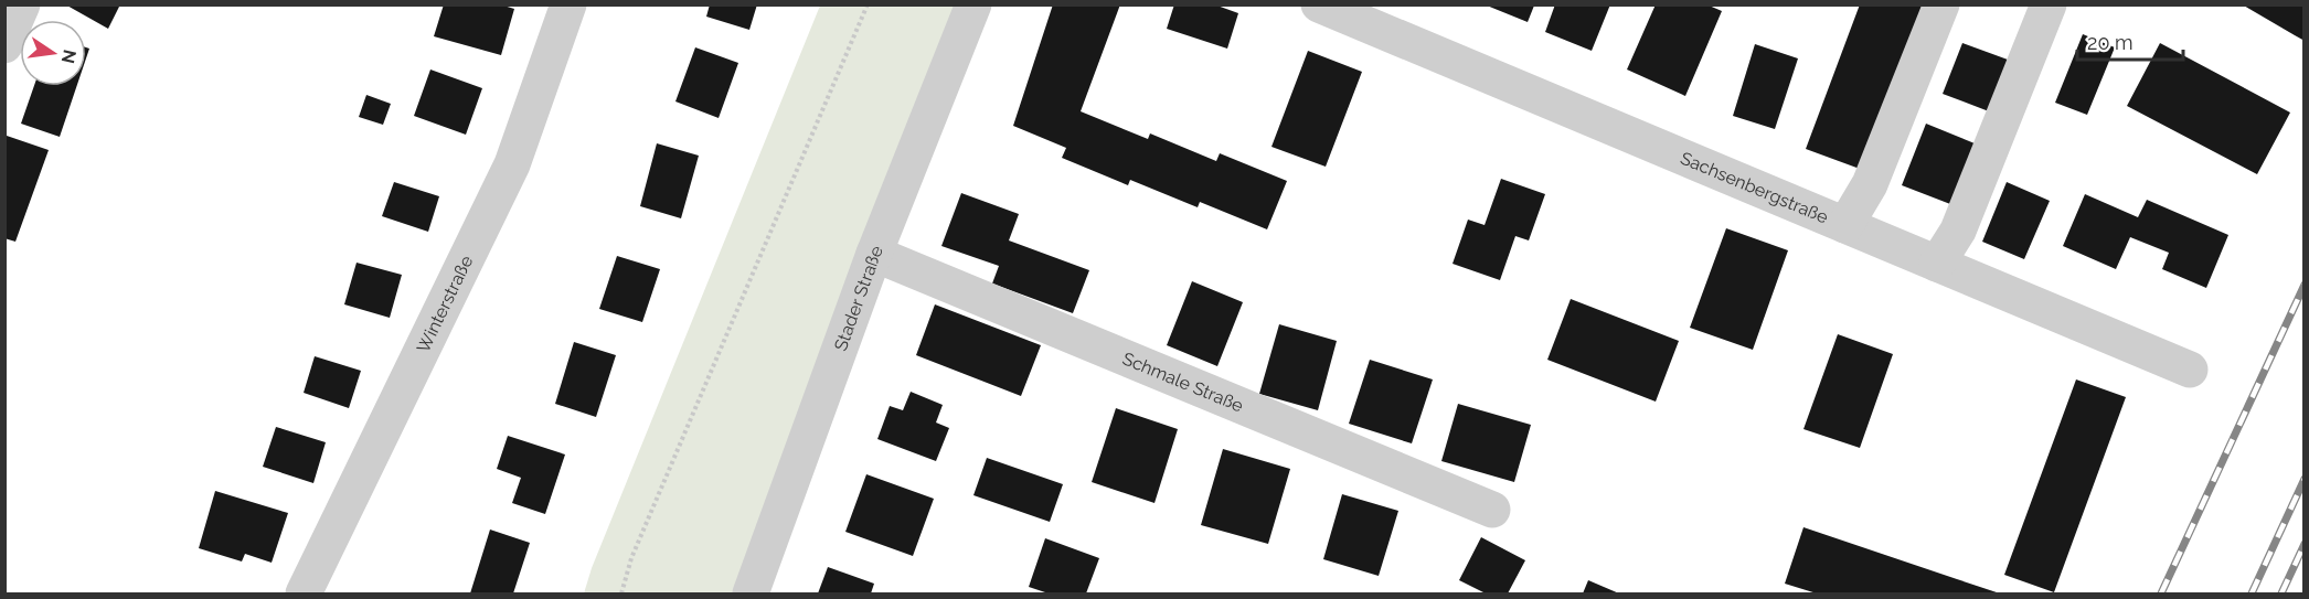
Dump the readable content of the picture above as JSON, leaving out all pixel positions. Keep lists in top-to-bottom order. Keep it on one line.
{"streets":{"street":["Sachsenbergstraße","Stader Straße","Winterstraße","Schmale Straße"]},"crossings":[["Stader Straße","Schmale Straße"]],"scale_bar":"20 m","north":"right"}
